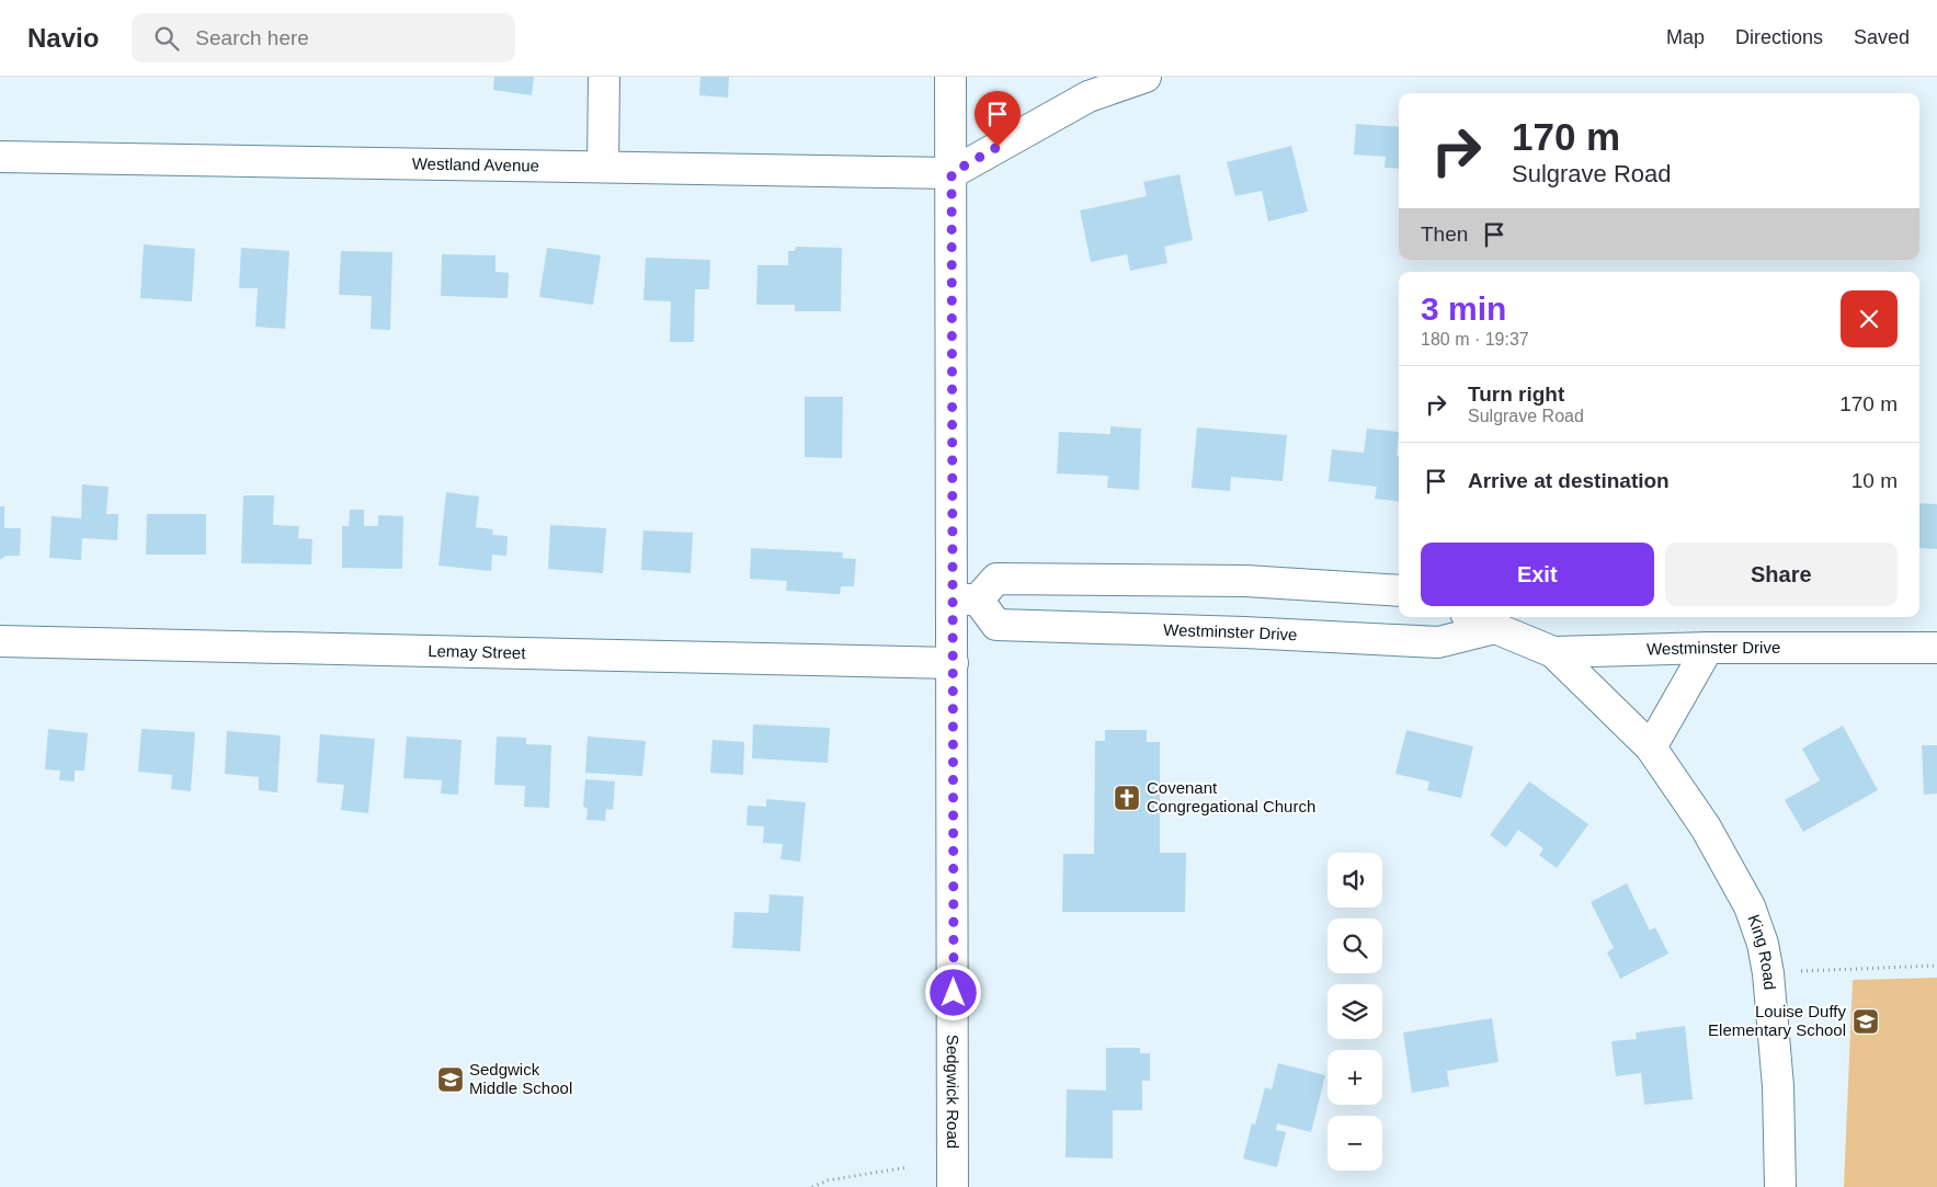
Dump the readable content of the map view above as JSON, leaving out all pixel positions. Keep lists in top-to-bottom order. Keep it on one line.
{"streets":{"street":["Westland Avenue","Westminster Drive","Lemay Street","King Road","Sedgwick Road"]},"crossings":[["Westland Avenue","Sedgwick Road"],["Westminster Drive","King Road"],["Westminster Drive","Sedgwick Road"],["Lemay Street","Sedgwick Road"]],"places":{"church":["Covenant Congregational Church"],"school or university":["Louise Duffy Elementary School","Sedgwick Middle School"]},"page":{"header":"Navio","search":"Search here","nav":["Map","Directions","Saved"],"turn":["170 m","Sulgrave Road"],"then":"Then","heading":["3 min","180 m · 19:37"],"list":[{"name":"Turn right","note":"Sulgrave Road","value":"170 m"},{"name":"Arrive at destination","value":"10 m"}],"buttons":["Exit","Share"],"map_buttons":["+","−"]}}
